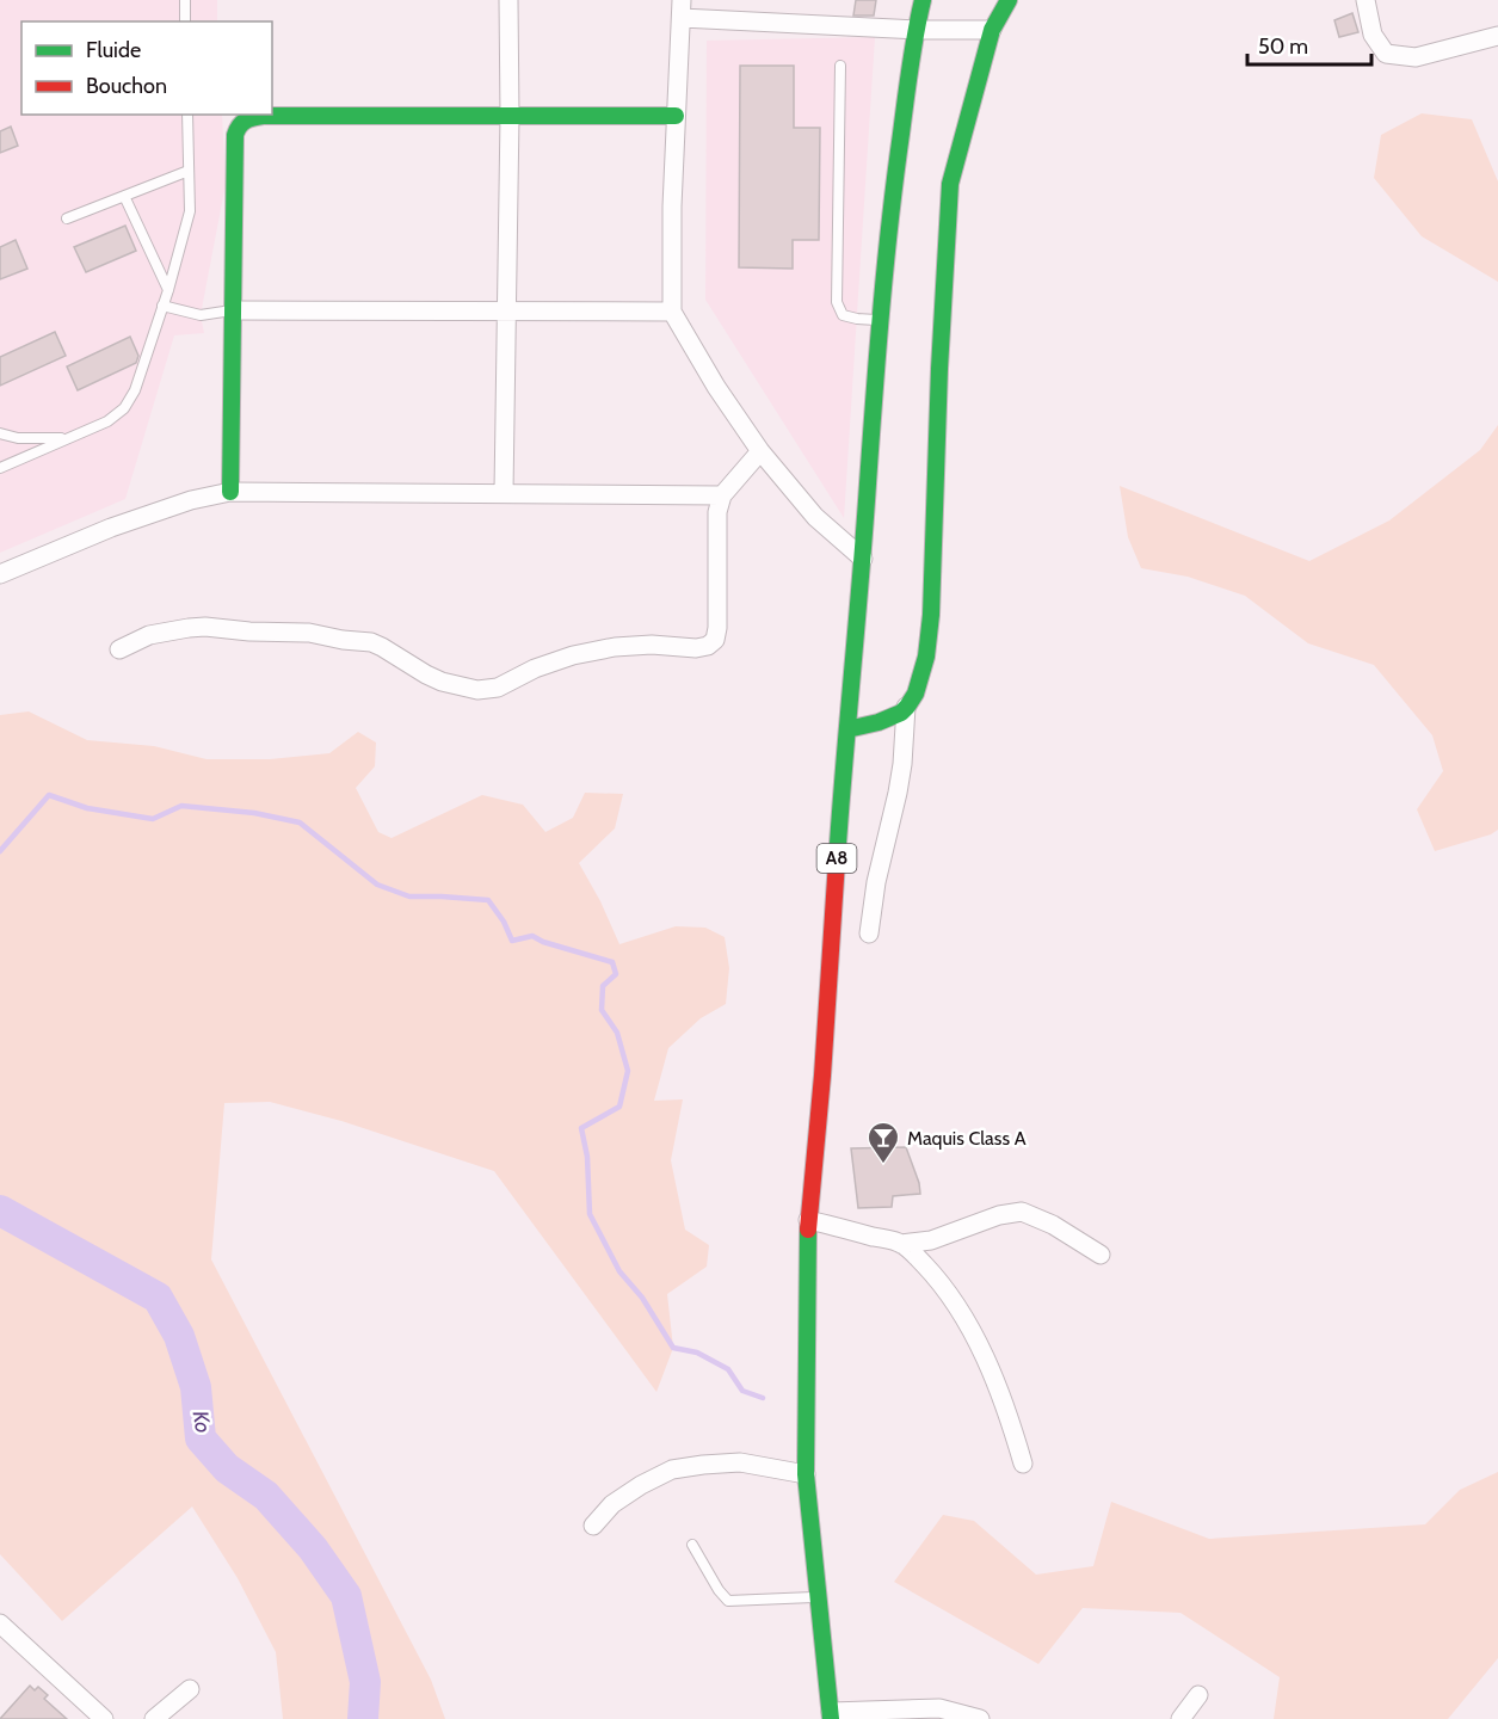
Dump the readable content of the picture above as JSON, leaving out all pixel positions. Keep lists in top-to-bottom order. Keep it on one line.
{"streets":{"main road":["A8"]},"water":["Ko"],"places":{"bar":["Maquis Class A"]},"legend":["Fluide","Bouchon"],"scale_bar":"50 m"}
